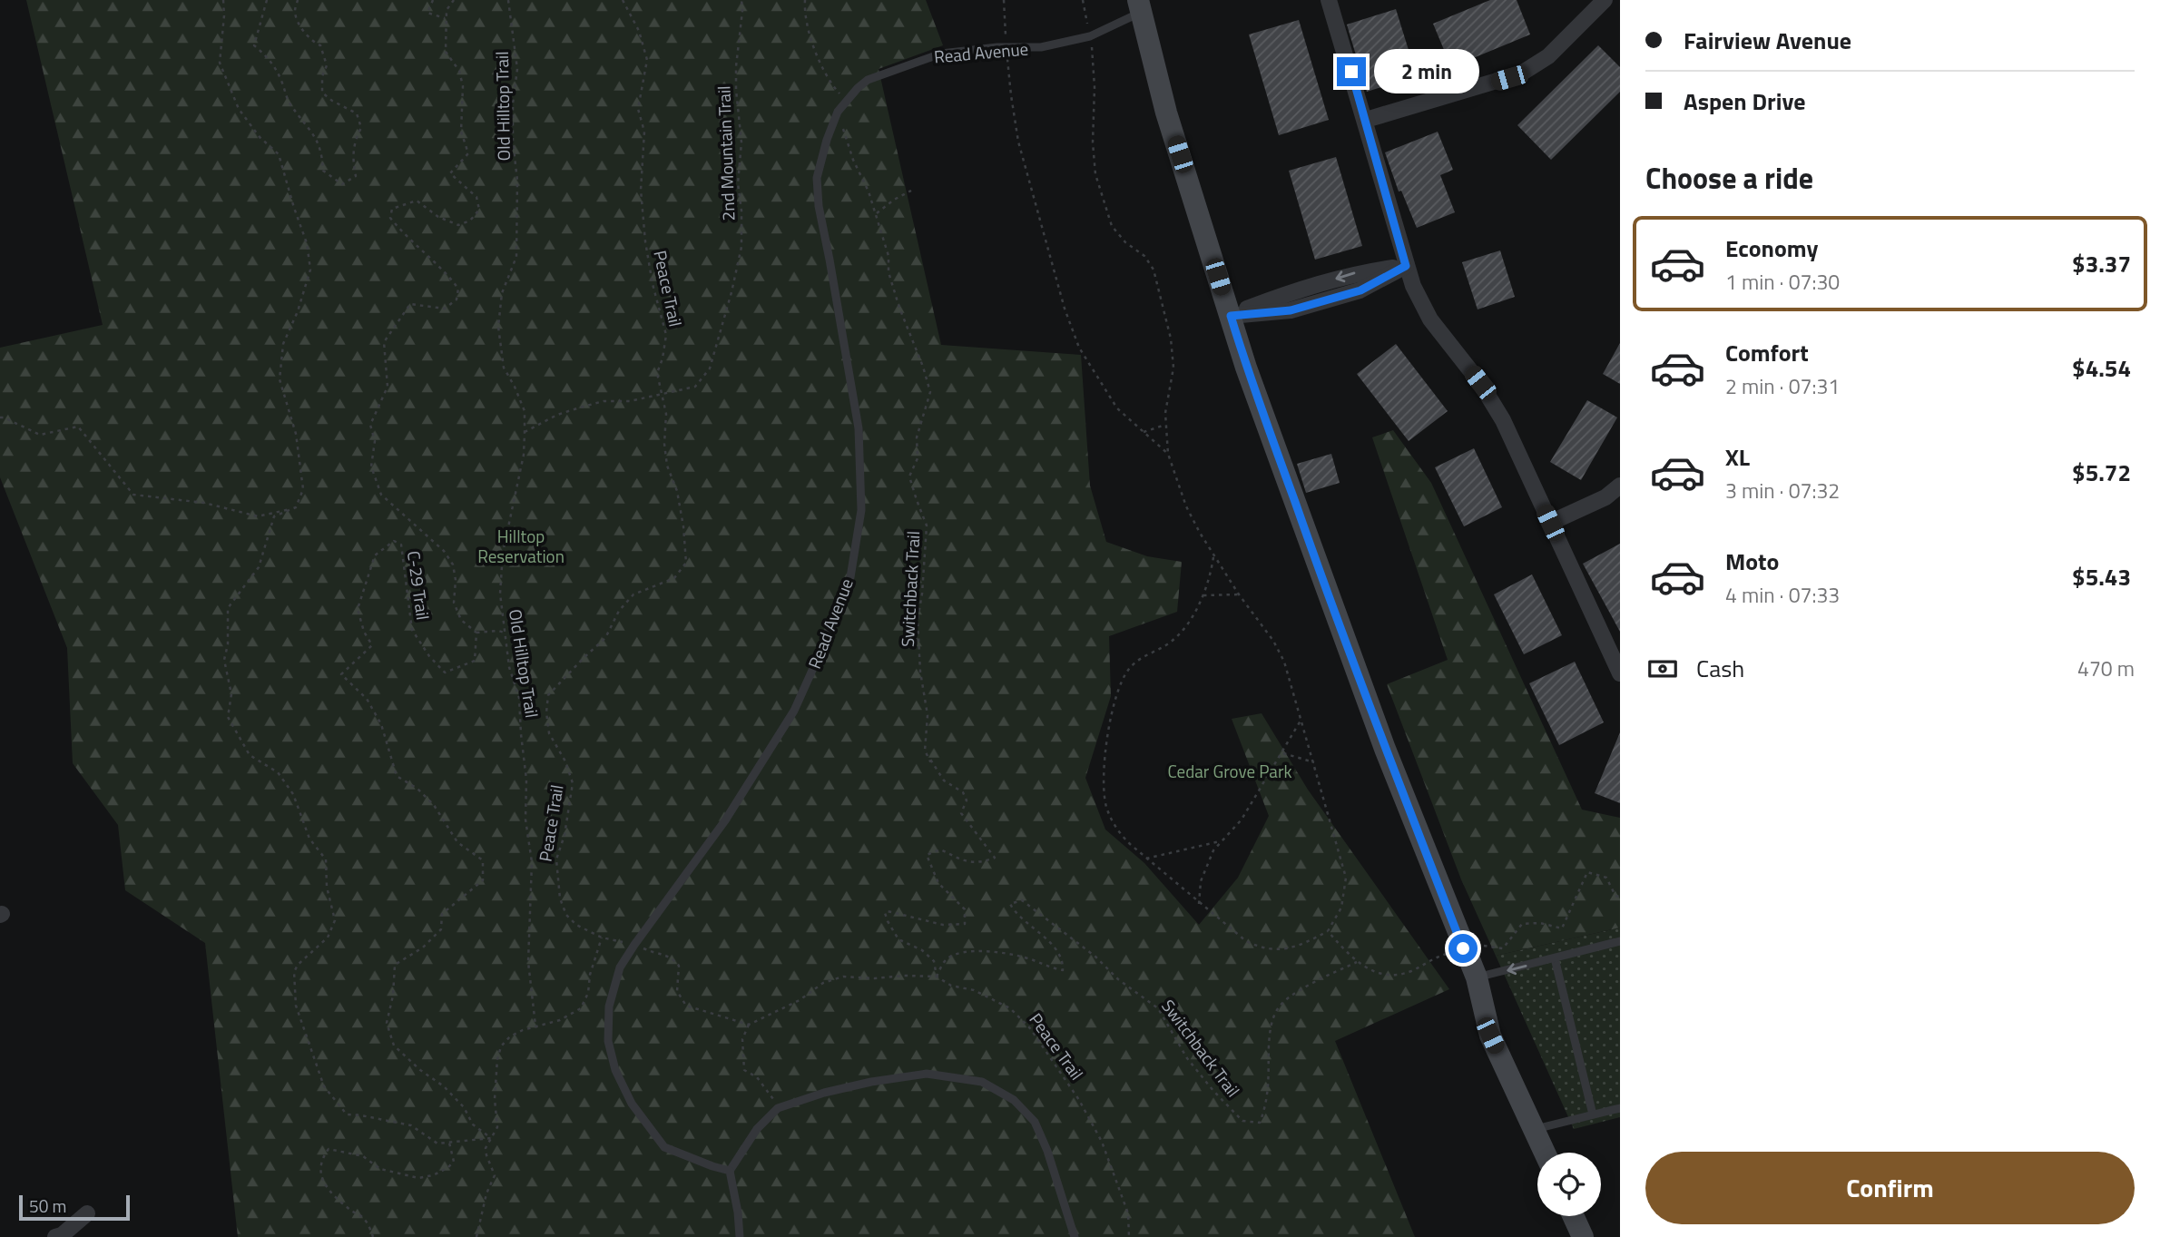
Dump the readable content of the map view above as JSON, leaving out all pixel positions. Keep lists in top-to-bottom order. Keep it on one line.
{"streets":{"lane":["Read Avenue"],"path":["Old Hilltop Trail","2nd Mountain Trail","Peace Trail","C-29 Trail","Switchback Trail"]},"crossings":[["Read Avenue","Peace Trail"],["Read Avenue","Switchback Trail"],["Old Hilltop Trail","2nd Mountain Trail"],["2nd Mountain Trail","Peace Trail"],["Peace Trail","Switchback Trail"]],"parks":["Hilltop Reservation","Cedar Grove Park"],"scale_bar":"50 m","page":{"banner":["Fairview Avenue","Aspen Drive"],"bubble":"2 min","heading":"Choose a ride","list":[{"name":"Economy","note":"1 min · 07:30","value":"$3.37"},{"name":"Comfort","note":"2 min · 07:31","value":"$4.54"},{"name":"XL","note":"3 min · 07:32","value":"$5.72"},{"name":"Moto","note":"4 min · 07:33","value":"$5.43"}],"pay":["Cash","470 m"],"buttons":"Confirm","scale":"50 m"}}
